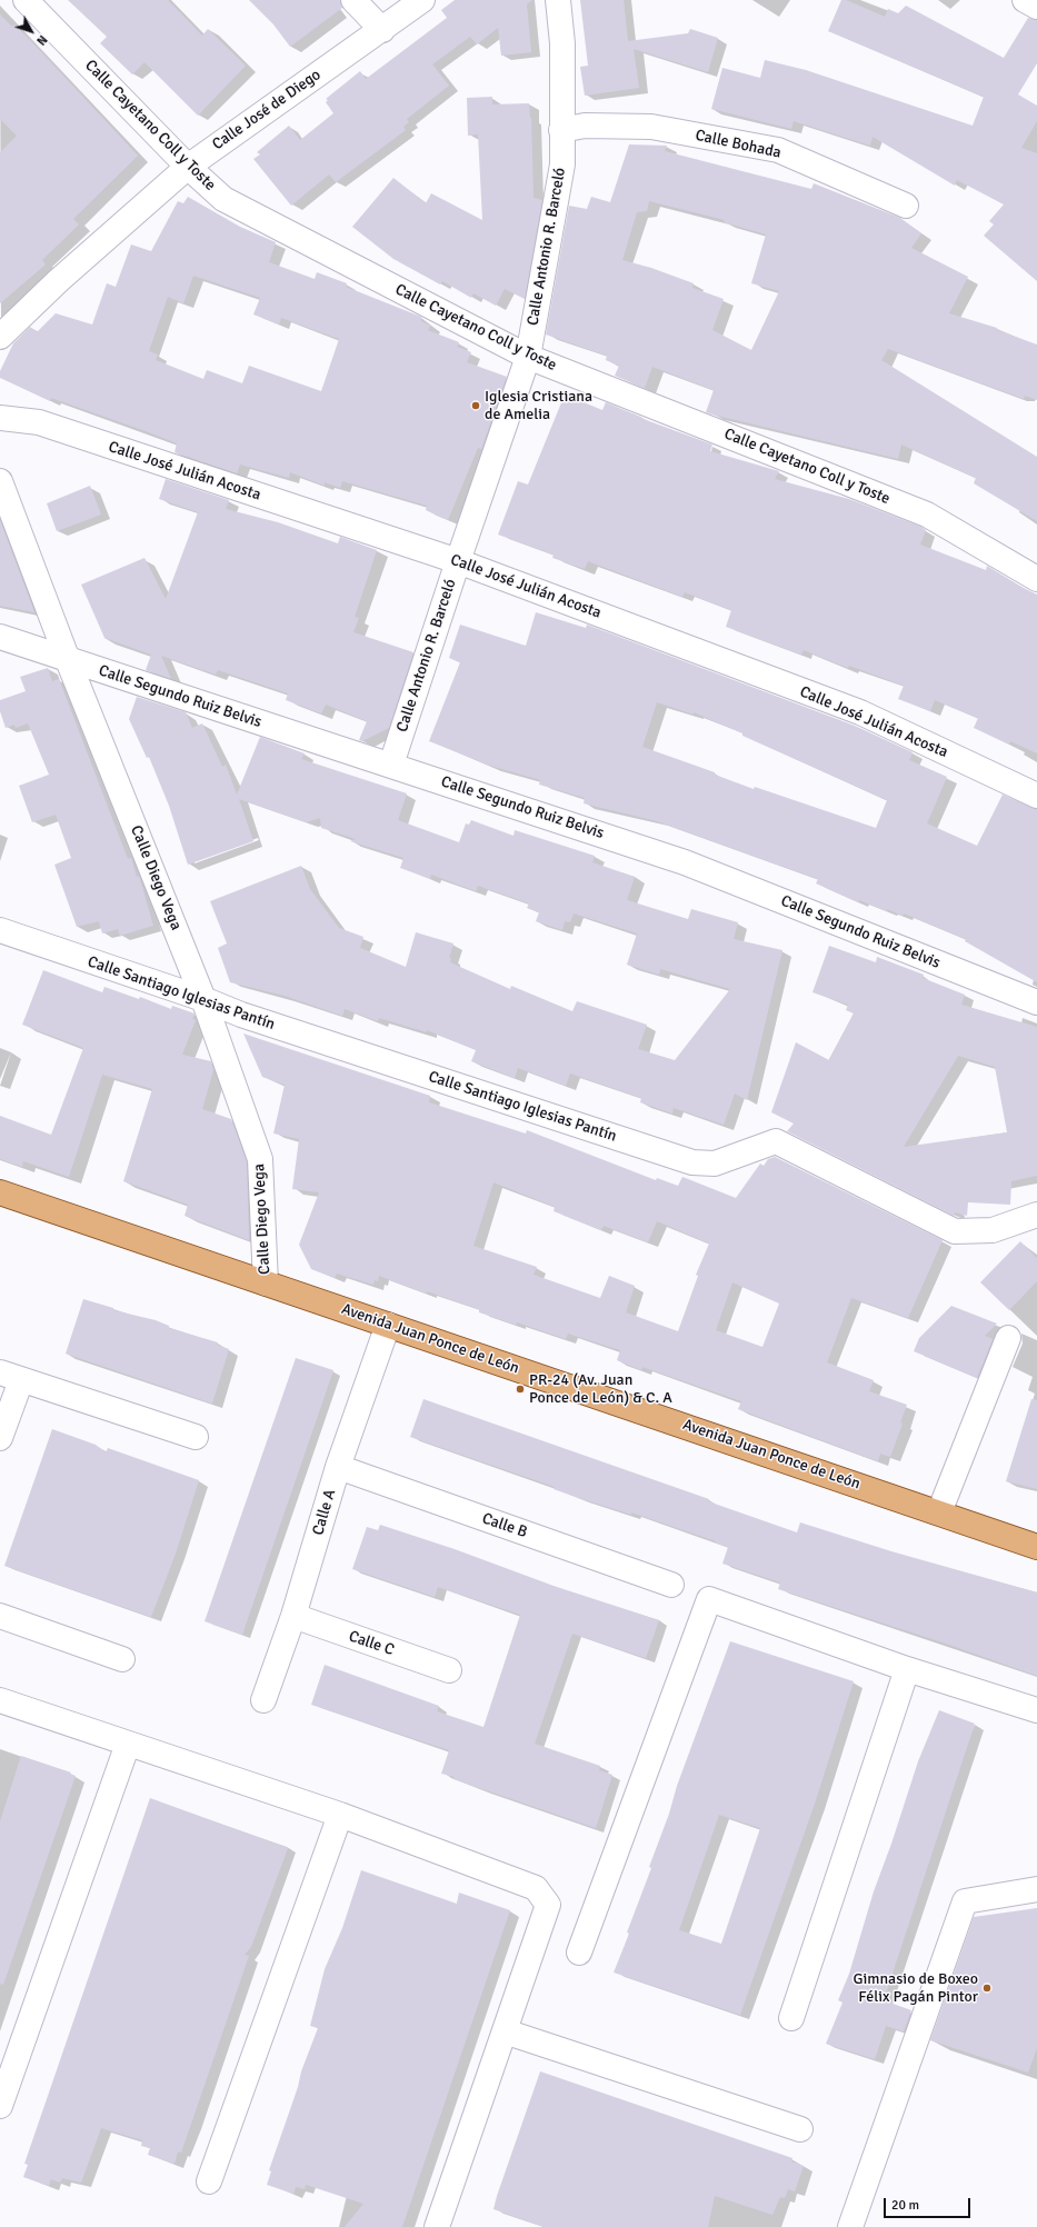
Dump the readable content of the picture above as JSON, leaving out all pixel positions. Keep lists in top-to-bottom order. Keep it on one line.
{"streets":{"main road":["Avenida Juan Ponce de León"],"street":["Calle José de Diego","Calle Cayetano Coll y Toste","Calle Bohada","Calle Antonio R. Barceló","Calle José Julián Acosta","Calle Segundo Ruiz Belvis","Calle Diego Vega","Calle Santiago Iglesias Pantín","Calle A","Calle B","Calle C"]},"crossings":[["Calle José de Diego","Calle Cayetano Coll y Toste"],["Calle Cayetano Coll y Toste","Calle Antonio R. Barceló"],["Calle Bohada","Calle Antonio R. Barceló"],["Calle Antonio R. Barceló","Calle José Julián Acosta"],["Calle Antonio R. Barceló","Calle Segundo Ruiz Belvis"],["Calle Segundo Ruiz Belvis","Calle Diego Vega"],["Calle Diego Vega","Calle Santiago Iglesias Pantín"],["Calle Diego Vega","Avenida Juan Ponce de León"],["Avenida Juan Ponce de León","Calle A"],["Calle A","Calle B"],["Calle A","Calle C"]],"places":["Iglesia Cristiana de Amelia","PR-24 (Av. Juan Ponce de León) & C. A","Gimnasio de Boxeo Félix Pagán Pintor"],"scale_bar":"20 m","north":"bottom right"}
